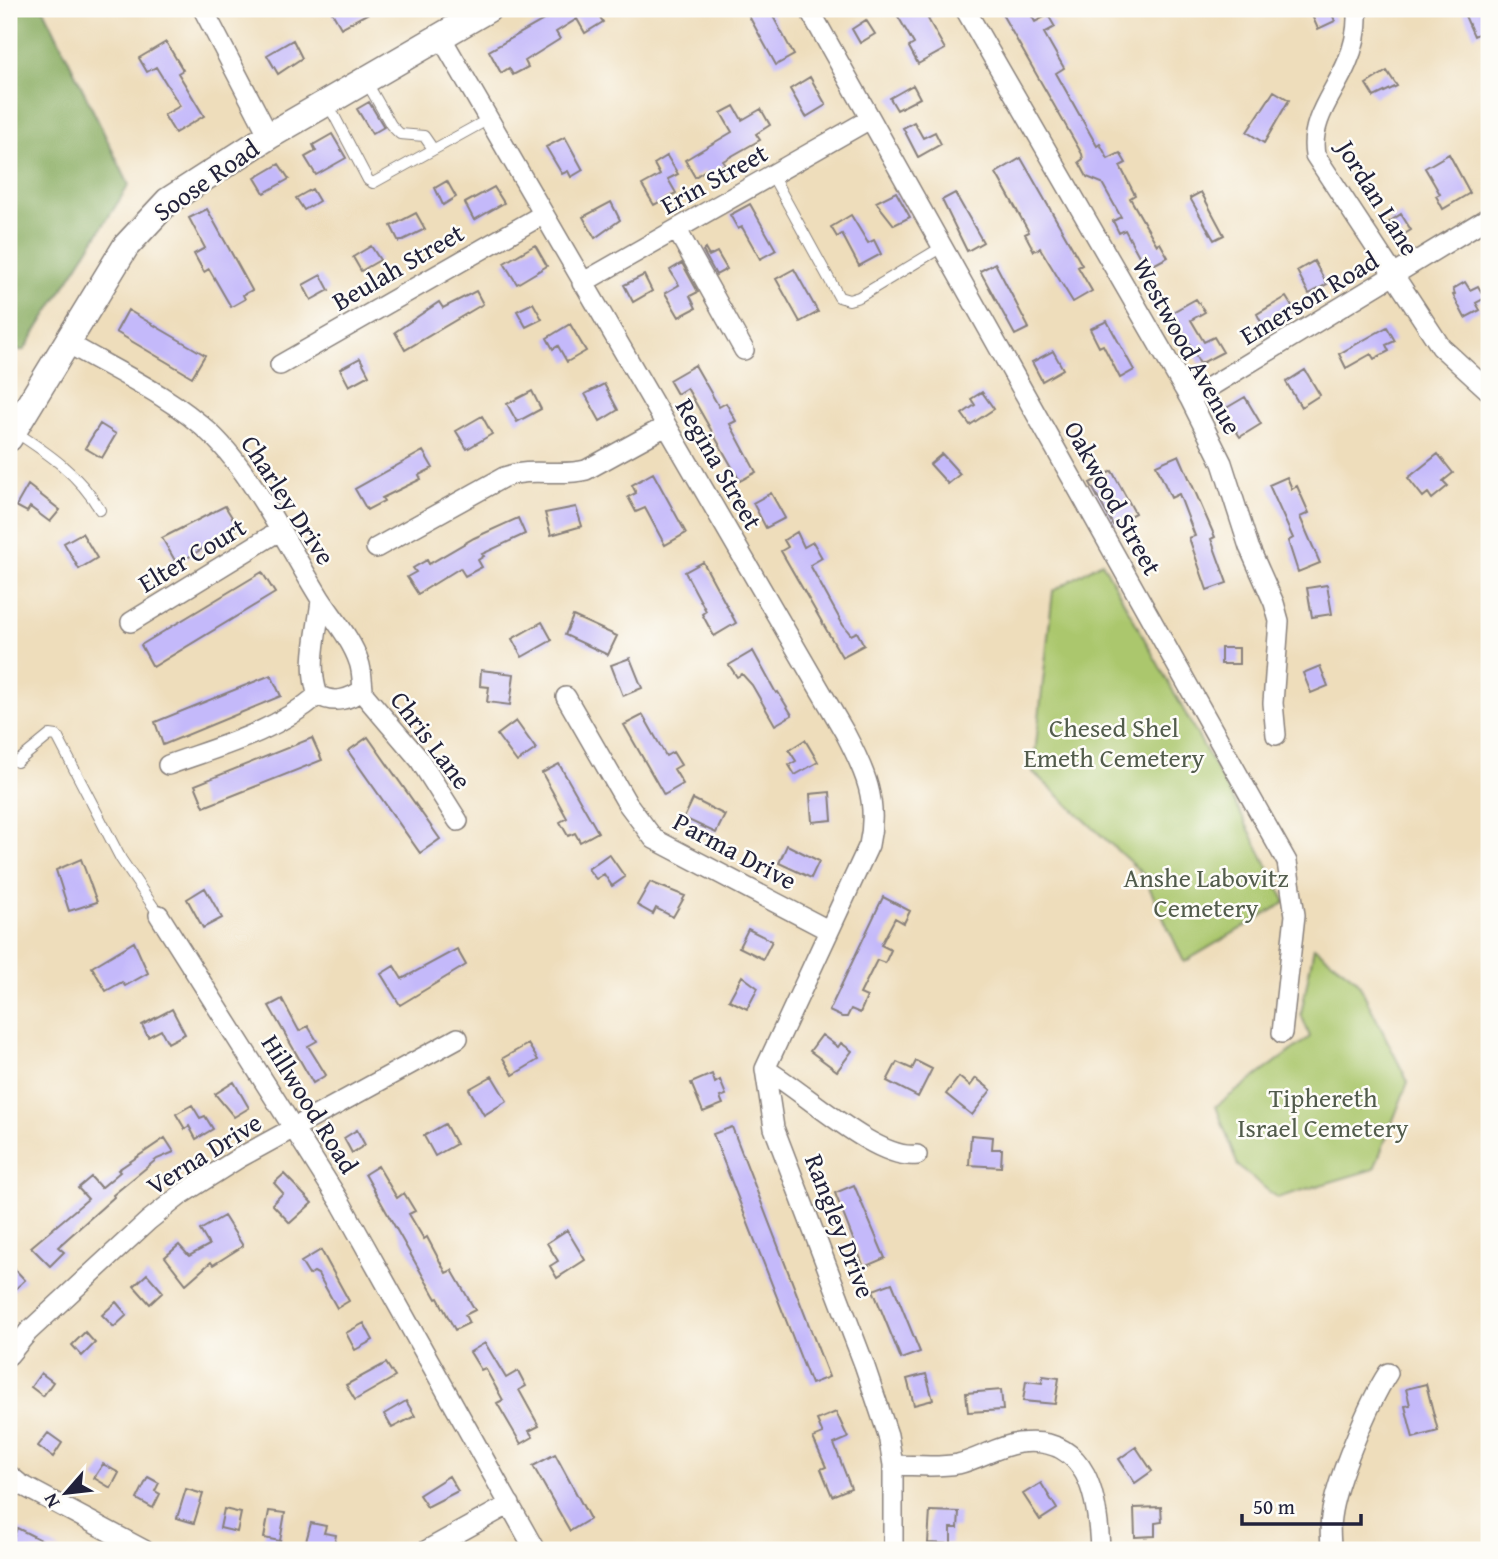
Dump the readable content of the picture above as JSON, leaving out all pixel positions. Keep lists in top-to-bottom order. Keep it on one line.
{"streets":{"street":["Erin Street","Soose Road","Jordan Lane","Beulah Street","Emerson Road","Westwood Avenue","Regina Street","Oakwood Street","Charley Drive","Elter Court","Chris Lane","Parma Drive","Hillwood Road","Verna Drive","Rangley Drive"]},"crossings":[["Erin Street","Regina Street"],["Erin Street","Oakwood Street"],["Soose Road","Regina Street"],["Soose Road","Charley Drive"],["Jordan Lane","Emerson Road"],["Beulah Street","Regina Street"],["Emerson Road","Westwood Avenue"],["Regina Street","Parma Drive"],["Charley Drive","Elter Court"],["Charley Drive","Chris Lane"],["Hillwood Road","Verna Drive"]],"parks":["Chesed Shel Emeth Cemetery","Anshe Labovitz Cemetery","Tiphereth Israel Cemetery"],"scale_bar":"50 m","north":"bottom left"}
